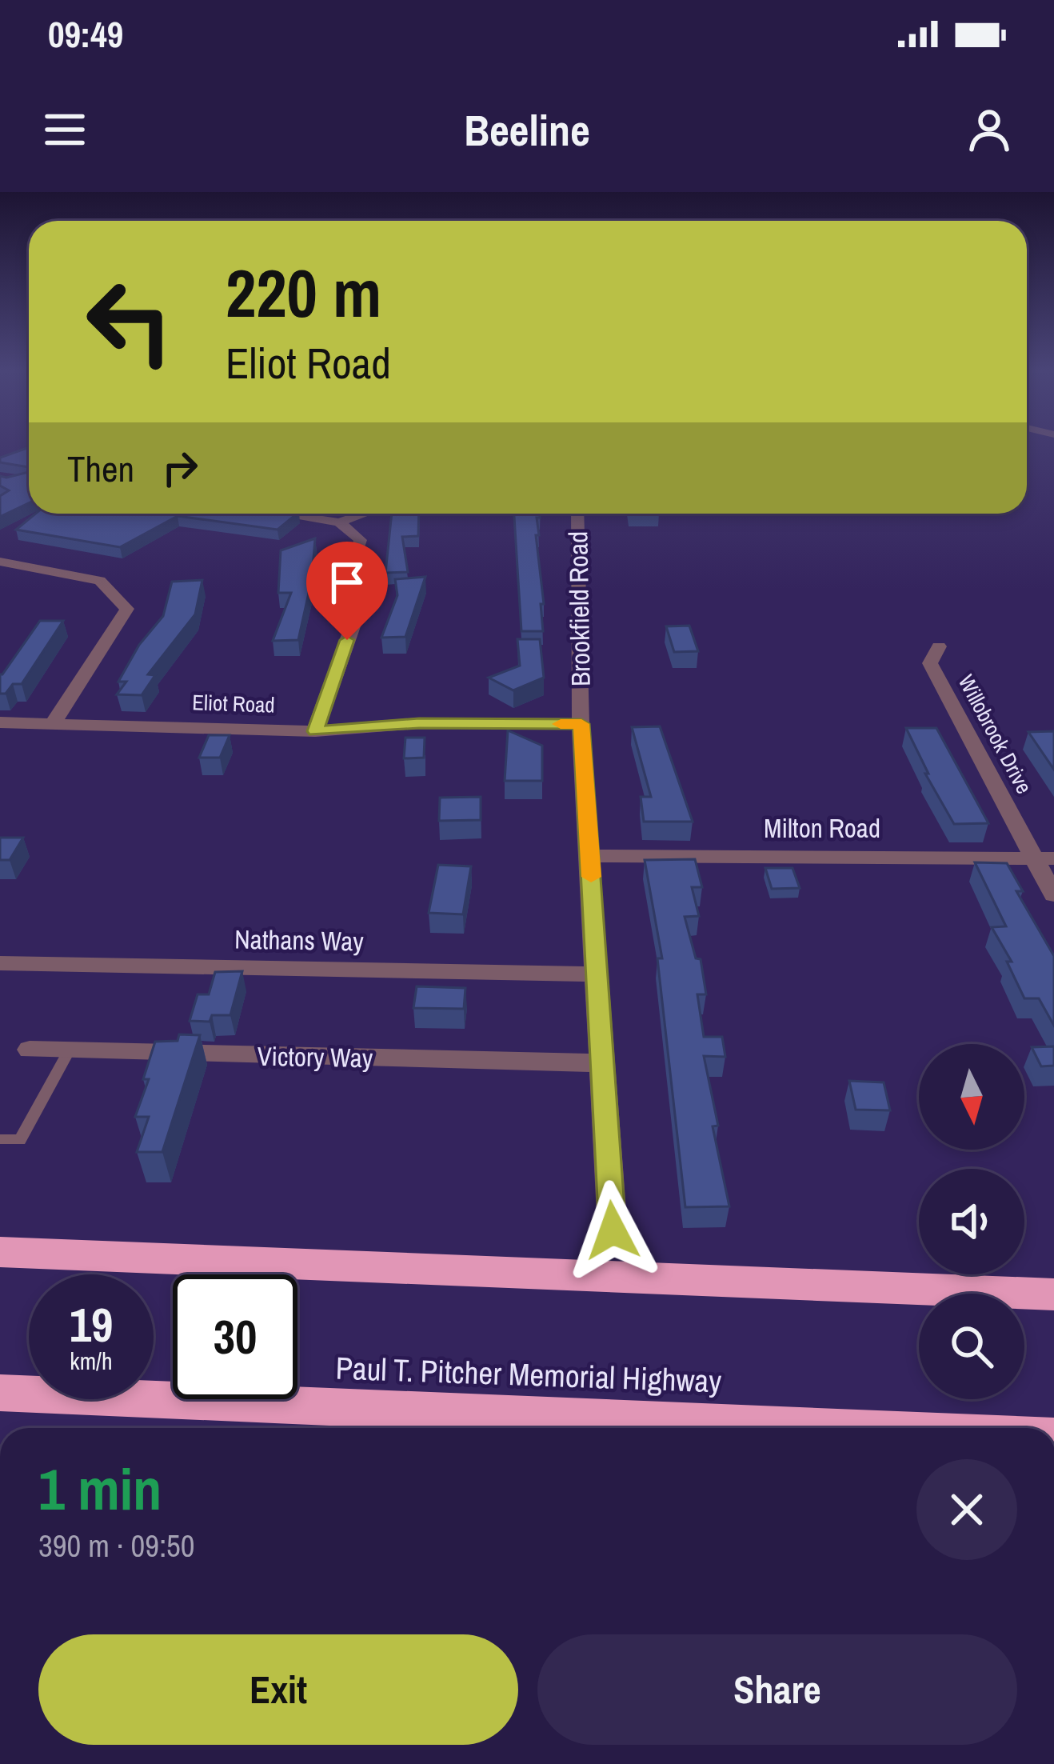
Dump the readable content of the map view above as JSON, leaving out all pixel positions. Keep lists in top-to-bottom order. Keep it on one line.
{"streets":{"highway":["Paul T. Pitcher Memorial Highway"],"street":["Brookfield Road","Eliot Road","Willobrook Drive","Milton Road","Nathans Way","Victory Way"]},"crossings":[["Brookfield Road","Eliot Road"],["Brookfield Road","Milton Road"],["Brookfield Road","Nathans Way"],["Brookfield Road","Victory Way"],["Willobrook Drive","Milton Road"]],"north":"bottom","page":{"status":"09:49","header":"Beeline","turn":["220 m","Eliot Road"],"then":"Then","speed":"19 km/h","limit":"30","heading":["1 min","390 m · 09:50"],"buttons":["Exit","Share"]}}
